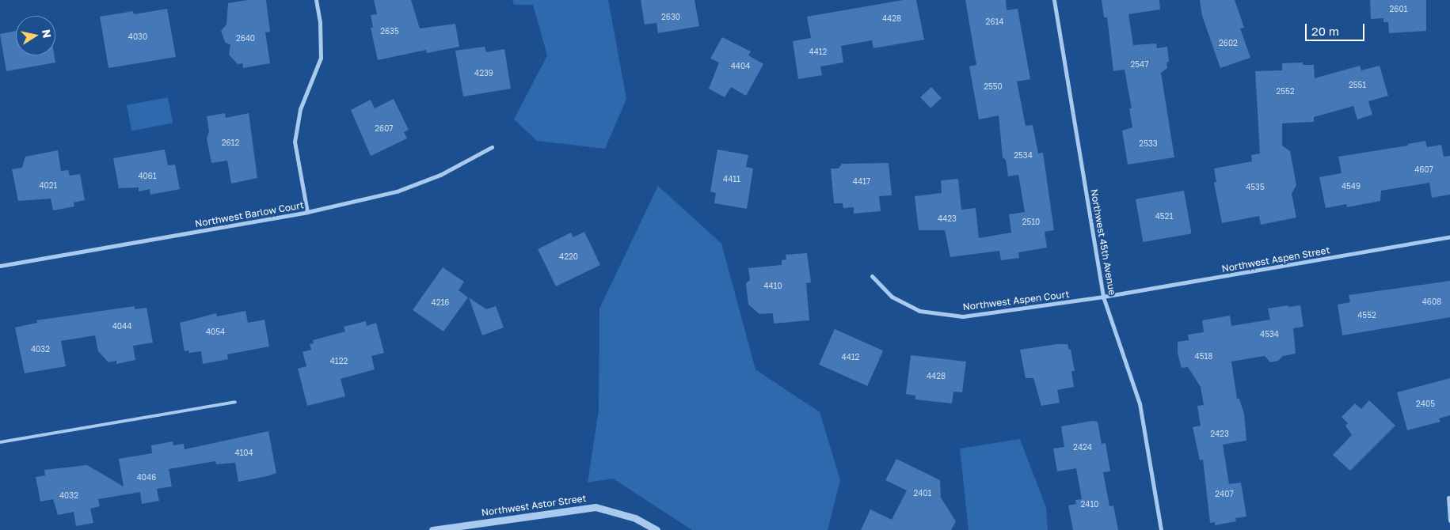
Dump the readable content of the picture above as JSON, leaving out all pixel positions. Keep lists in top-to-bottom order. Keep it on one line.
{"streets":{"street":["Northwest Barlow Court","Northwest 45th Avenue","Northwest Aspen Street","Northwest Aspen Court","Northwest Astor Street"]},"crossings":[["Northwest 45th Avenue","Northwest Aspen Street"],["Northwest 45th Avenue","Northwest Aspen Court"],["Northwest Aspen Street","Northwest Aspen Court"]],"house_numbers":["2601","2630","4428","2614","2635","4030","2640","2602","4412","2547","4404","4239","2551","2550","2552","2607","2612","2533","2534","4607","4061","4411","4417","4021","4549","4535","4521","4423","2510","4220","4410","4608","4216","4552","4044","4054","4534","4032","4518","4412","4122","4428","2405","2423","2424","4104","4046","2401","2407","4032","2410"],"scale_bar":"20 m","north":"right"}
